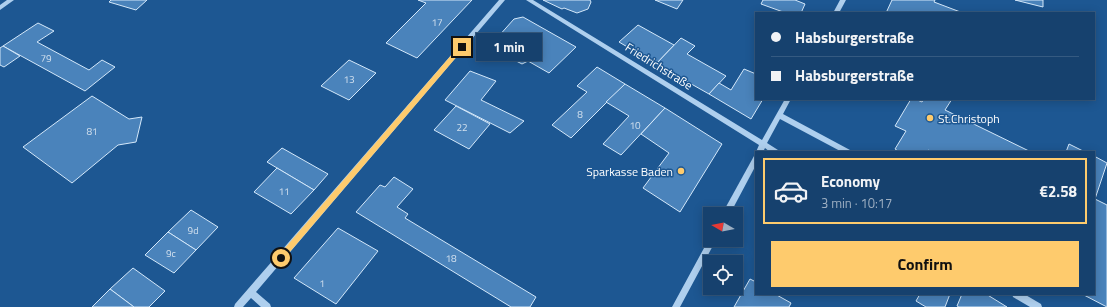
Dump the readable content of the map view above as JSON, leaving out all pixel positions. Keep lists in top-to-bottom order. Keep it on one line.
{"streets":{"street":["Friedrichstraße"]},"places":["St.Christoph","Sparkasse Baden"],"house_numbers":["17","79","13","8","10","22","81","11","9d","9c","18","1"],"north":"left","page":{"banner":["Habsburgerstraße","Habsburgerstraße"],"bubble":"1 min","list":[{"name":"Economy","note":"3 min · 10:17","value":"€2.58"}],"buttons":"Confirm"}}
